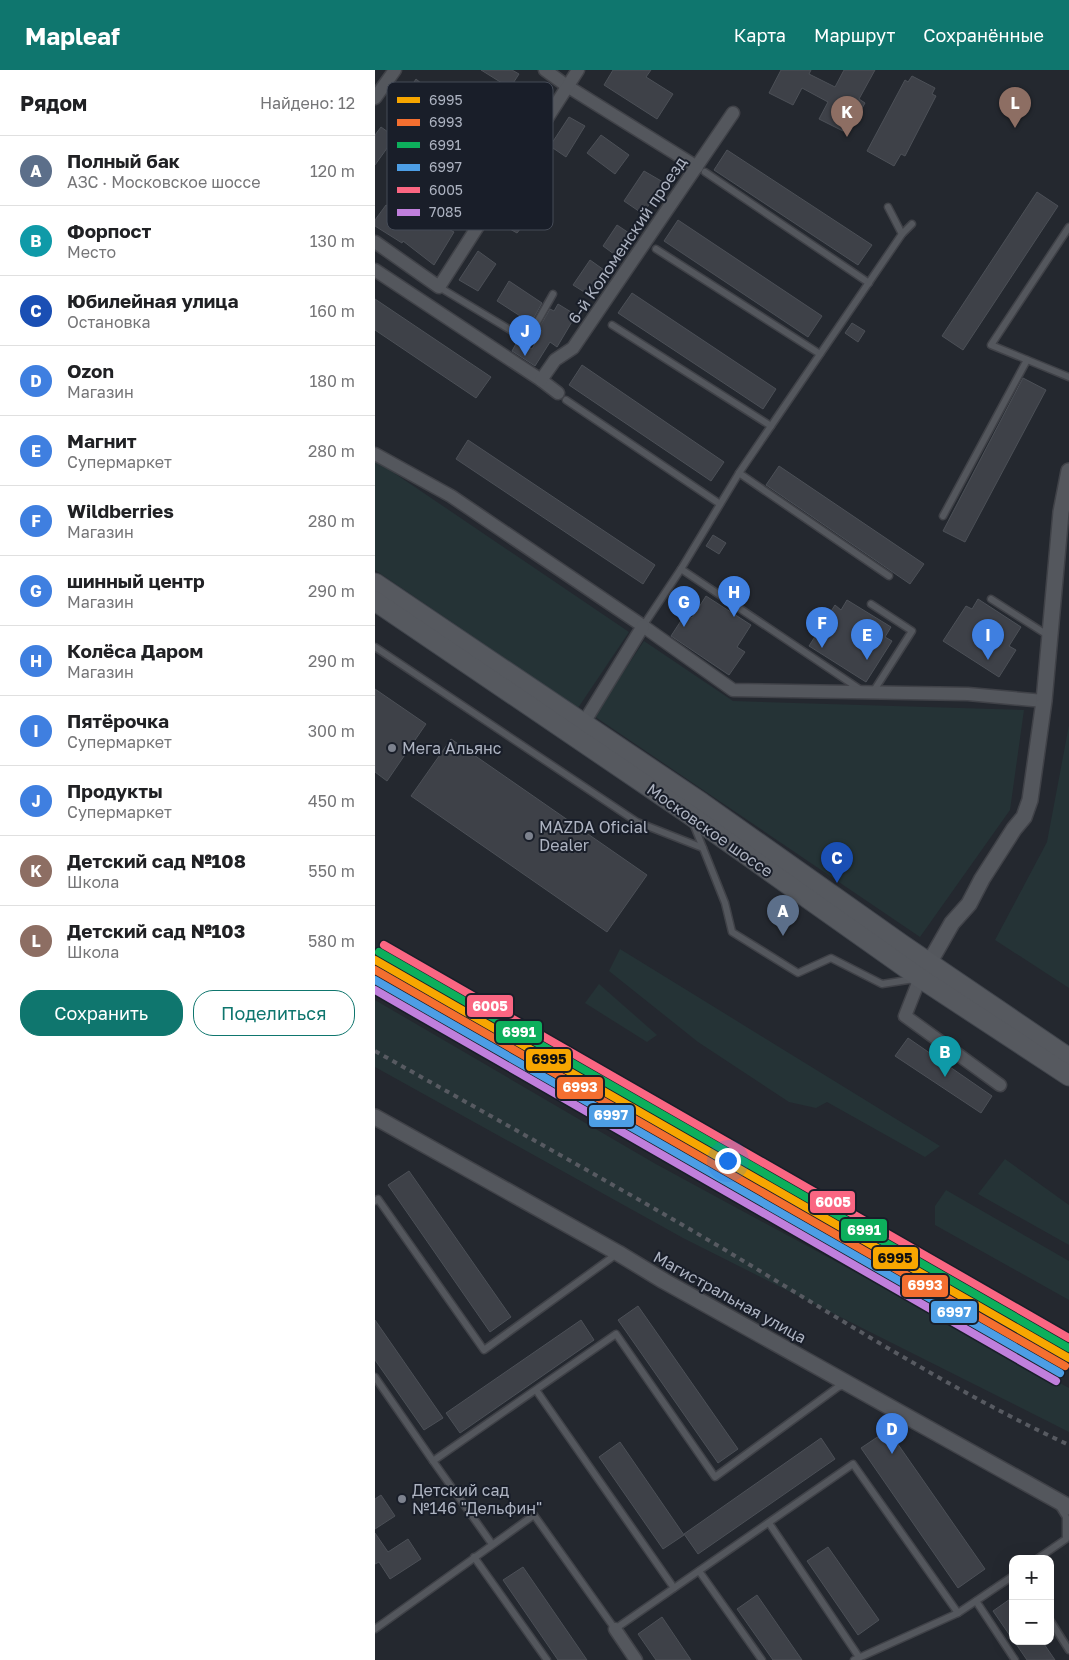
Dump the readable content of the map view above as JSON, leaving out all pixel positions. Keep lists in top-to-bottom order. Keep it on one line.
{"streets":{"main road":["Московское шоссе"],"street":["6-й Коломенский проезд","Магистральная улица"]},"places":["Мега Альянс","MAZDA Oficial Dealer","Детский сад №146 \"Дельфин\""],"lines":["transit line 6005","transit line 6991","transit line 6995","transit line 6993","transit line 6997","transit line 7085"],"legend":["6995","6993","6991","6997","6005","7085"],"page":{"header":"Mapleaf","nav":["Карта","Маршрут","Сохранённые"],"heading":["Рядом","Найдено: 12"],"pins":["L","K","J","H","G","F","E","I","C","A","B","D"],"list":[{"mark":"A","name":"Полный бак","note":"АЗС · Московское шоссе","value":"120 m"},{"mark":"B","name":"Форпост","note":"Место","value":"130 m"},{"mark":"C","name":"Юбилейная улица","note":"Остановка","value":"160 m"},{"mark":"D","name":"Ozon","note":"Магазин","value":"180 m"},{"mark":"E","name":"Магнит","note":"Супермаркет","value":"280 m"},{"mark":"F","name":"Wildberries","note":"Магазин","value":"280 m"},{"mark":"G","name":"шинный центр","note":"Магазин","value":"290 m"},{"mark":"H","name":"Колёса Даром","note":"Магазин","value":"290 m"},{"mark":"I","name":"Пятёрочка","note":"Супермаркет","value":"300 m"},{"mark":"J","name":"Продукты","note":"Супермаркет","value":"450 m"},{"mark":"K","name":"Детский сад №108","note":"Школа","value":"550 m"},{"mark":"L","name":"Детский сад №103","note":"Школа","value":"580 m"}],"buttons":["Сохранить","Поделиться"],"map_buttons":["+","−"]}}
